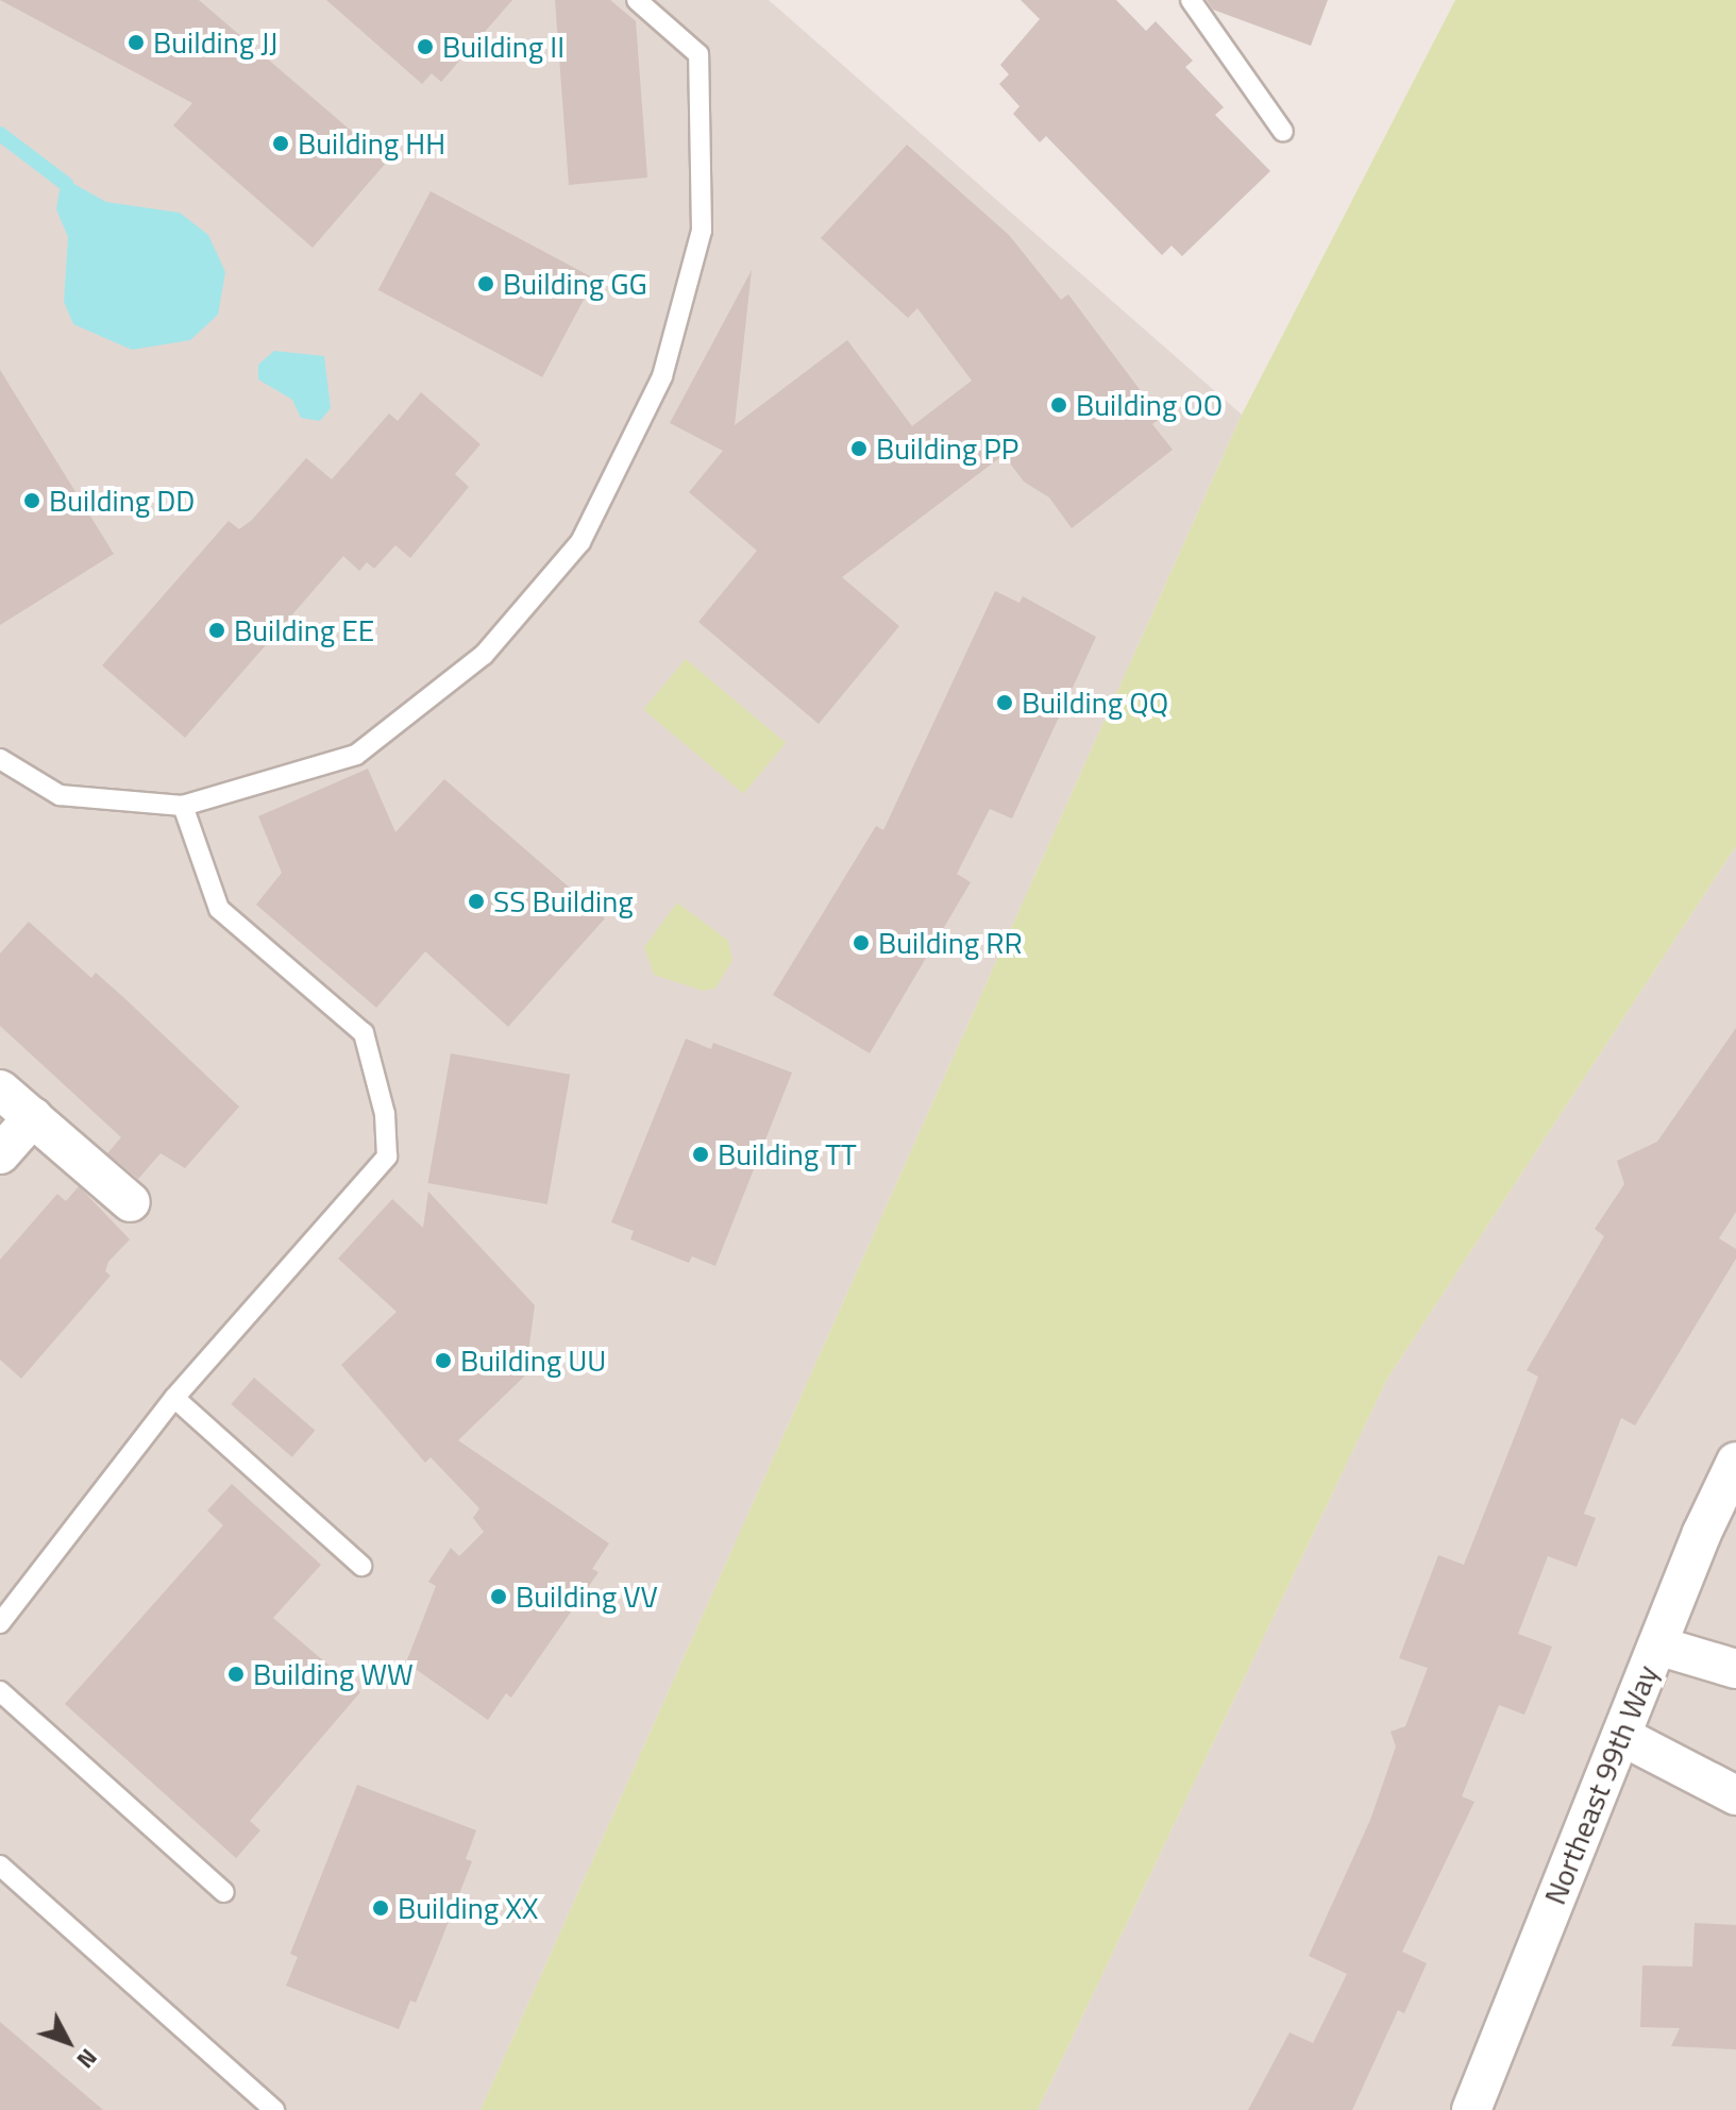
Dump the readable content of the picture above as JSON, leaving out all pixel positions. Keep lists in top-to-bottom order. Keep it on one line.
{"streets":{"street":["Northeast 99th Way"]},"places":["Building JJ","Building II","Building HH","Building GG","Building OO","Building PP","Building DD","Building EE","Building QQ","SS Building","Building RR","Building TT","Building UU","Building VV","Building WW","Building XX"],"north":"bottom right"}
